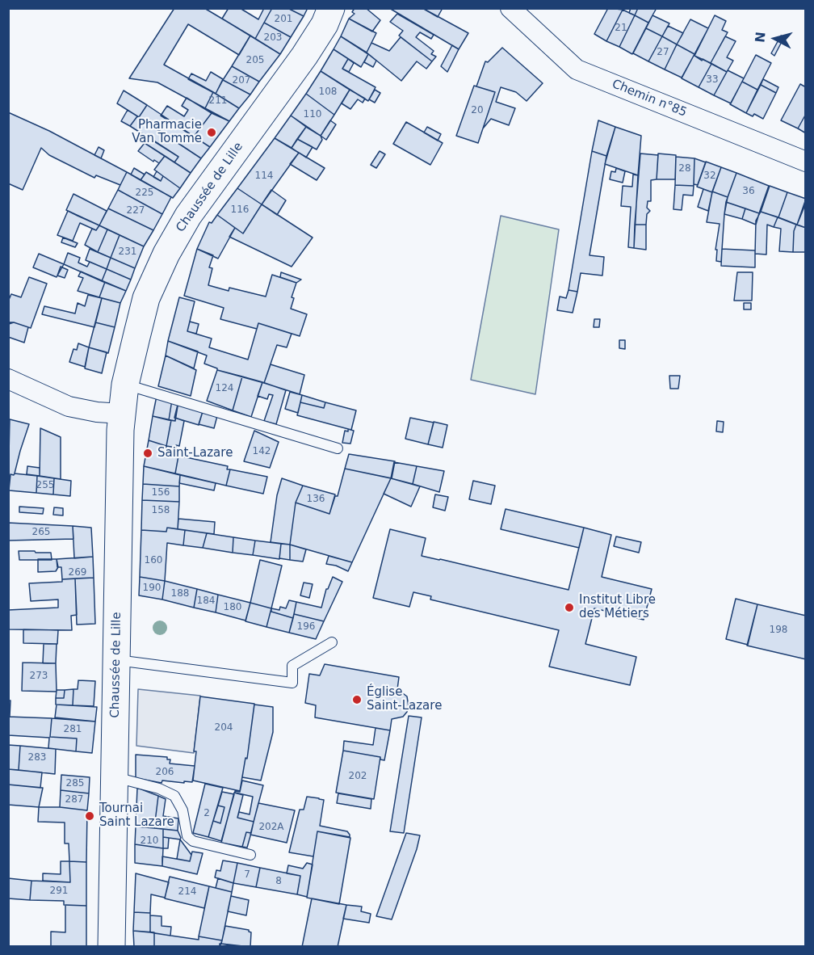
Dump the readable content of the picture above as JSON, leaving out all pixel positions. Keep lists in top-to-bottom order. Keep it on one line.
{"streets":{"main road":["Chaussée de Lille"],"street":["Chemin n°85"]},"places":["Pharmacie Van Tomme","Saint-Lazare","Institut Libre des Métiers","Église Saint-Lazare","Tournai Saint Lazare"],"house_numbers":["201","21","203","27","205","33","207","108","211","20","110","28","114","32","36","225","116","227","231","124","142","255","156","136","158","265","160","269","190","188","184","180","196","198","273","204","281","283","206","202","285","287","2","202A","210","7","8","291","214"],"north":"left"}
